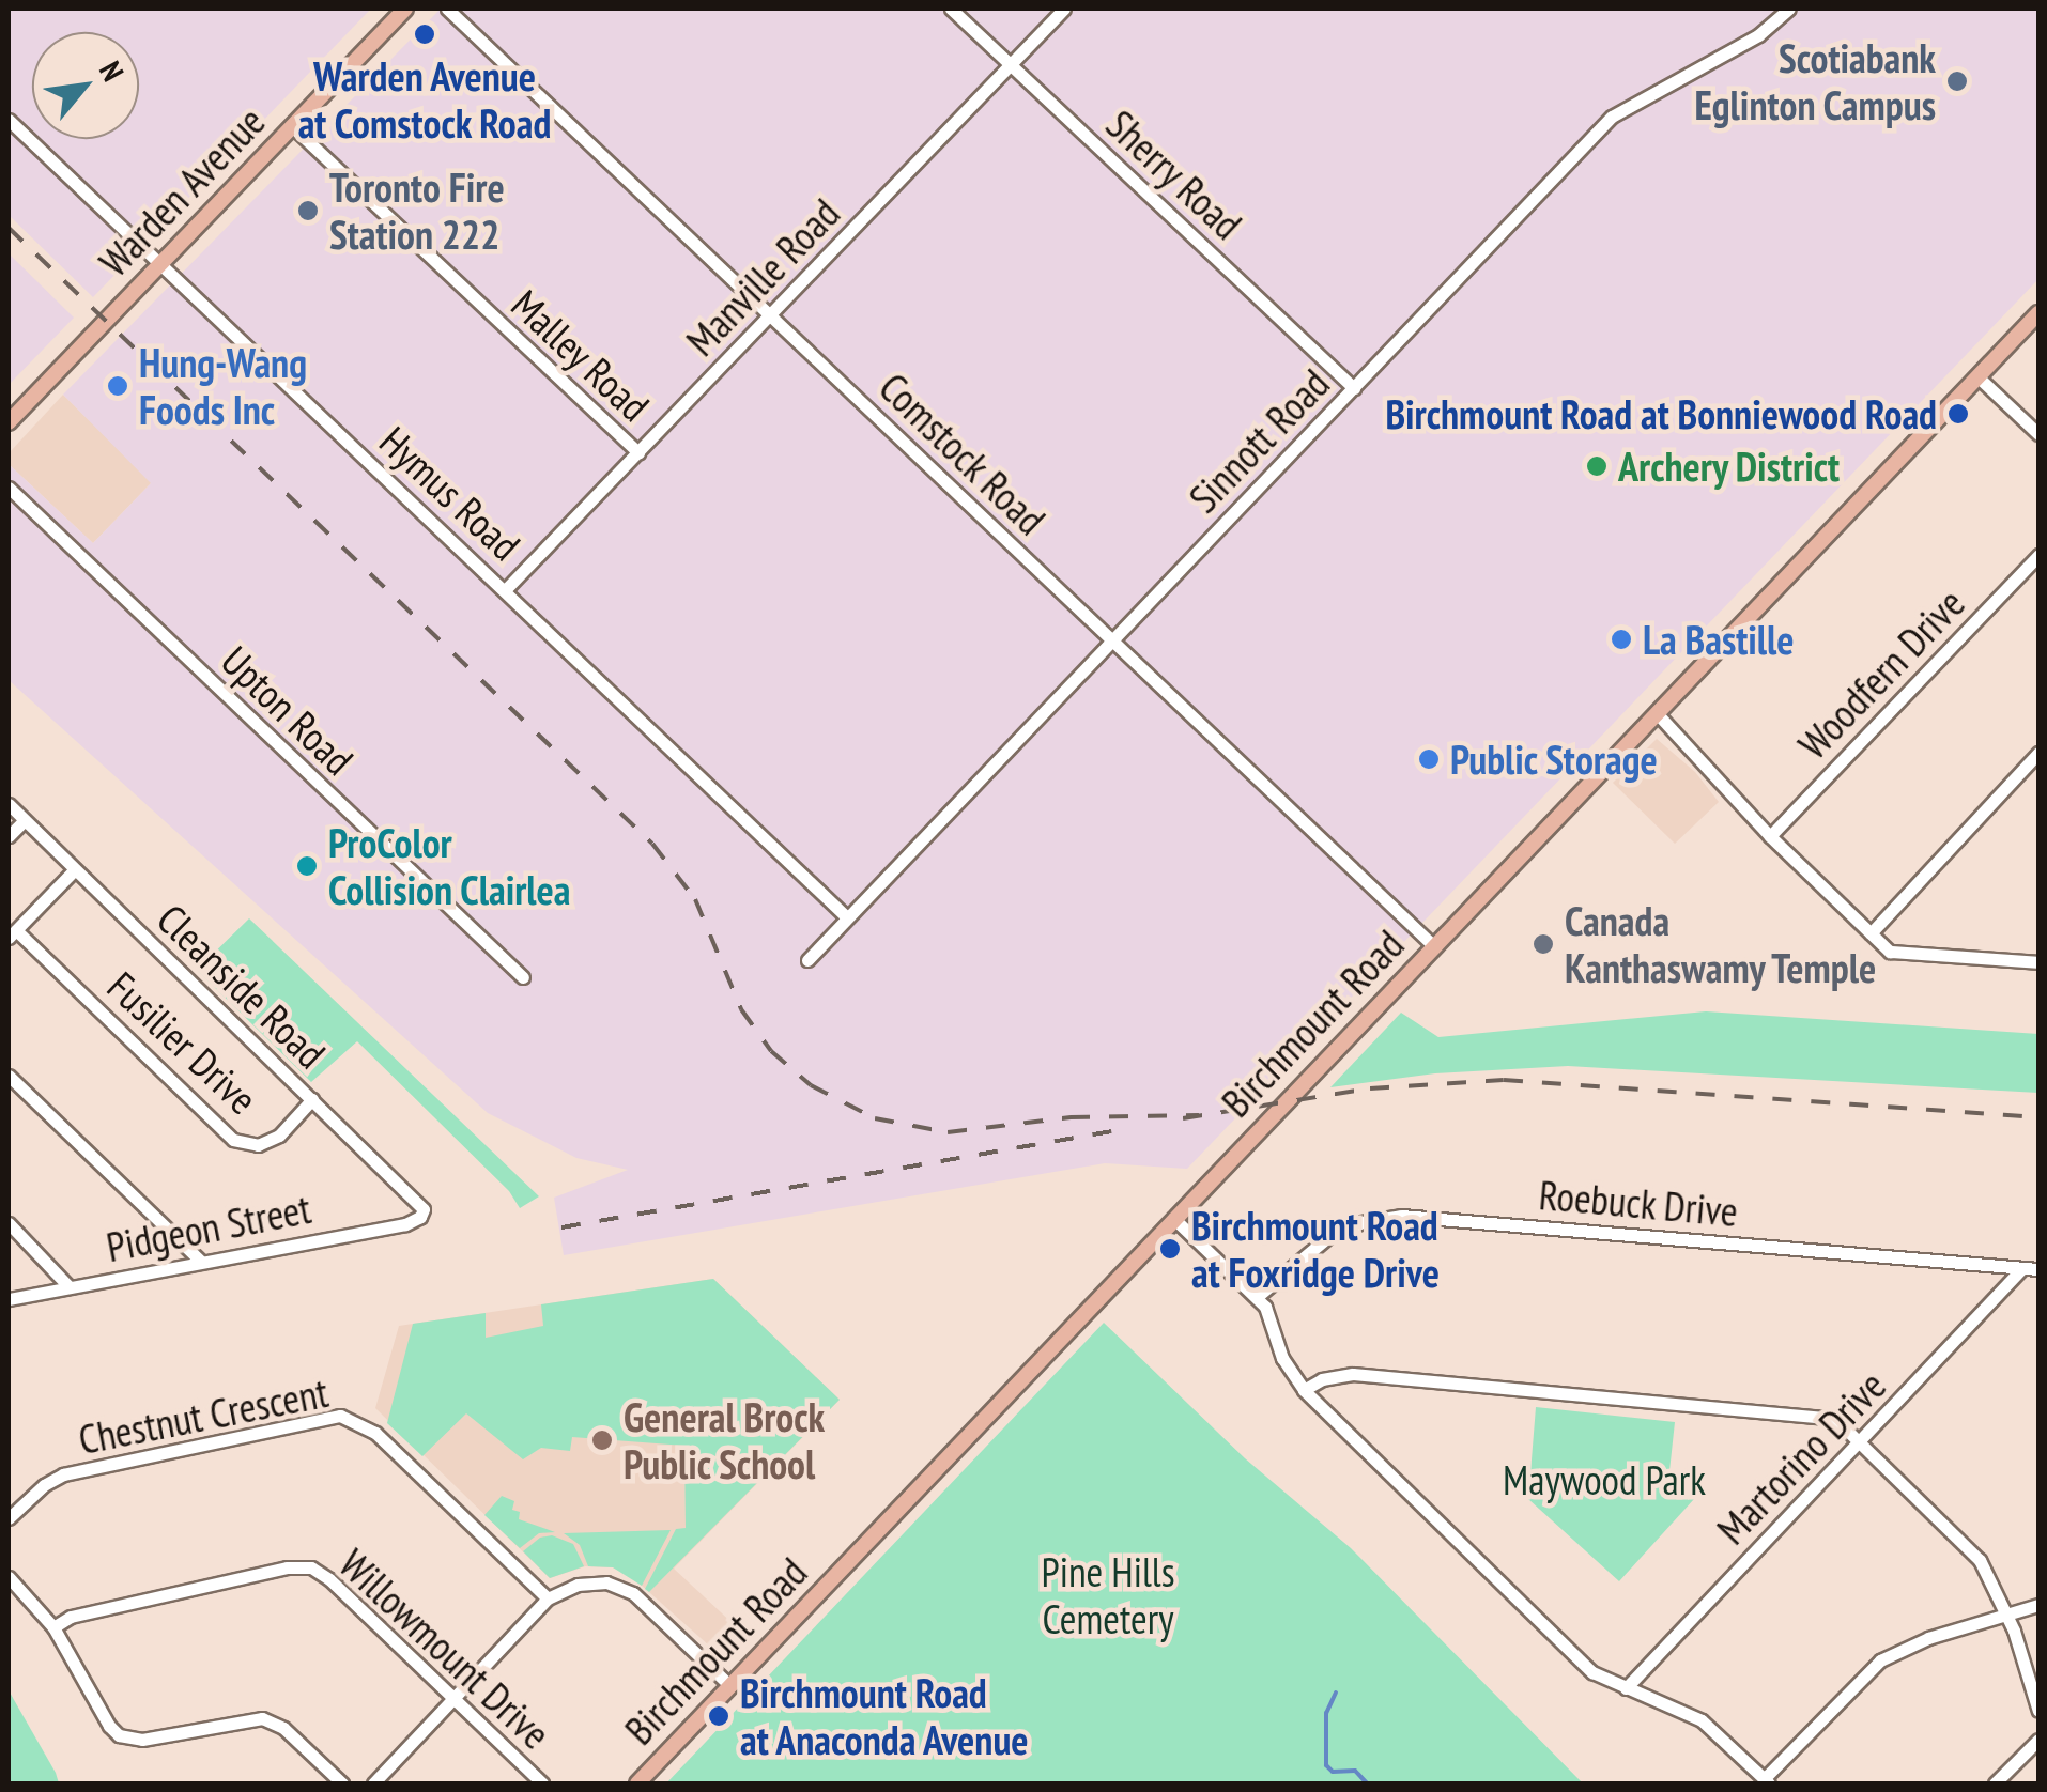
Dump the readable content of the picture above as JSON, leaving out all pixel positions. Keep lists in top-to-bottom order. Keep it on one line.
{"streets":{"main road":["Warden Avenue","Birchmount Road"],"street":["Sherry Road","Manville Road","Malley Road","Sinnott Road","Comstock Road","Hymus Road","Woodfern Drive","Upton Road","Cleanside Road","Fusilier Drive","Roebuck Drive","Pidgeon Street","Chestnut Crescent","Martorino Drive","Willowmount Drive"]},"crossings":[["Sherry Road","Manville Road"],["Sherry Road","Sinnott Road"],["Warden Avenue","Malley Road"],["Warden Avenue","Hymus Road"],["Manville Road","Malley Road"],["Manville Road","Comstock Road"],["Manville Road","Hymus Road"],["Sinnott Road","Comstock Road"],["Sinnott Road","Hymus Road"],["Comstock Road","Birchmount Road"],["Cleanside Road","Fusilier Drive"],["Cleanside Road","Pidgeon Street"],["Roebuck Drive","Martorino Drive"]],"parks":["Maywood Park","Pine Hills Cemetery"],"places":["Warden Avenue at Comstock Road","Scotiabank Eglinton Campus","Toronto Fire Station 222","Hung-Wang Foods Inc","Birchmount Road at Bonniewood Road","Archery District","La Bastille","Public Storage","ProColor Collision Clairlea","Canada Kanthaswamy Temple","Birchmount Road at Foxridge Drive","General Brock Public School","Birchmount Road at Anaconda Avenue"],"north":"top right"}
